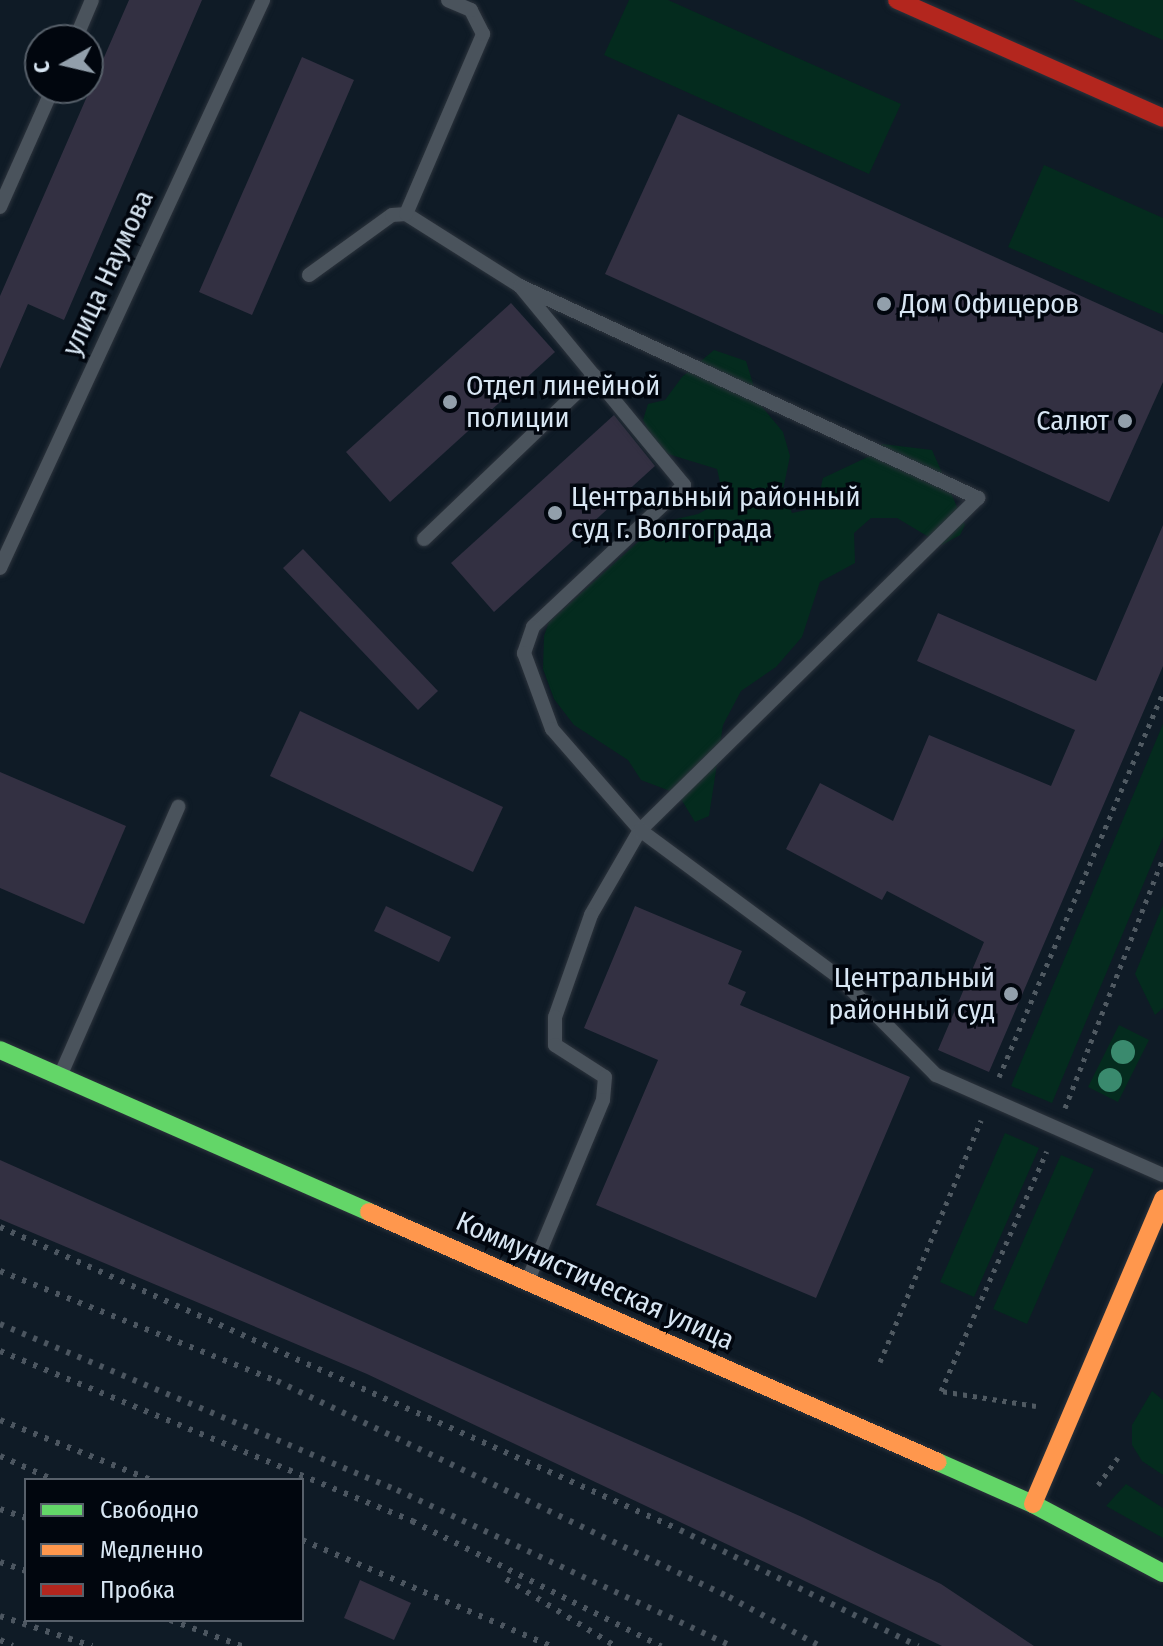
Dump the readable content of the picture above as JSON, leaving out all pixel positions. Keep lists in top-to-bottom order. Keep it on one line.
{"streets":{"main road":["Коммунистическая улица"],"lane":["улица Наумова"]},"places":["Дом Офицеров","Отдел линейной полиции","Салют","Центральный районный суд г. Волгограда","Центральный районный суд"],"legend":["Свободно","Медленно","Пробка"],"north":"left"}
